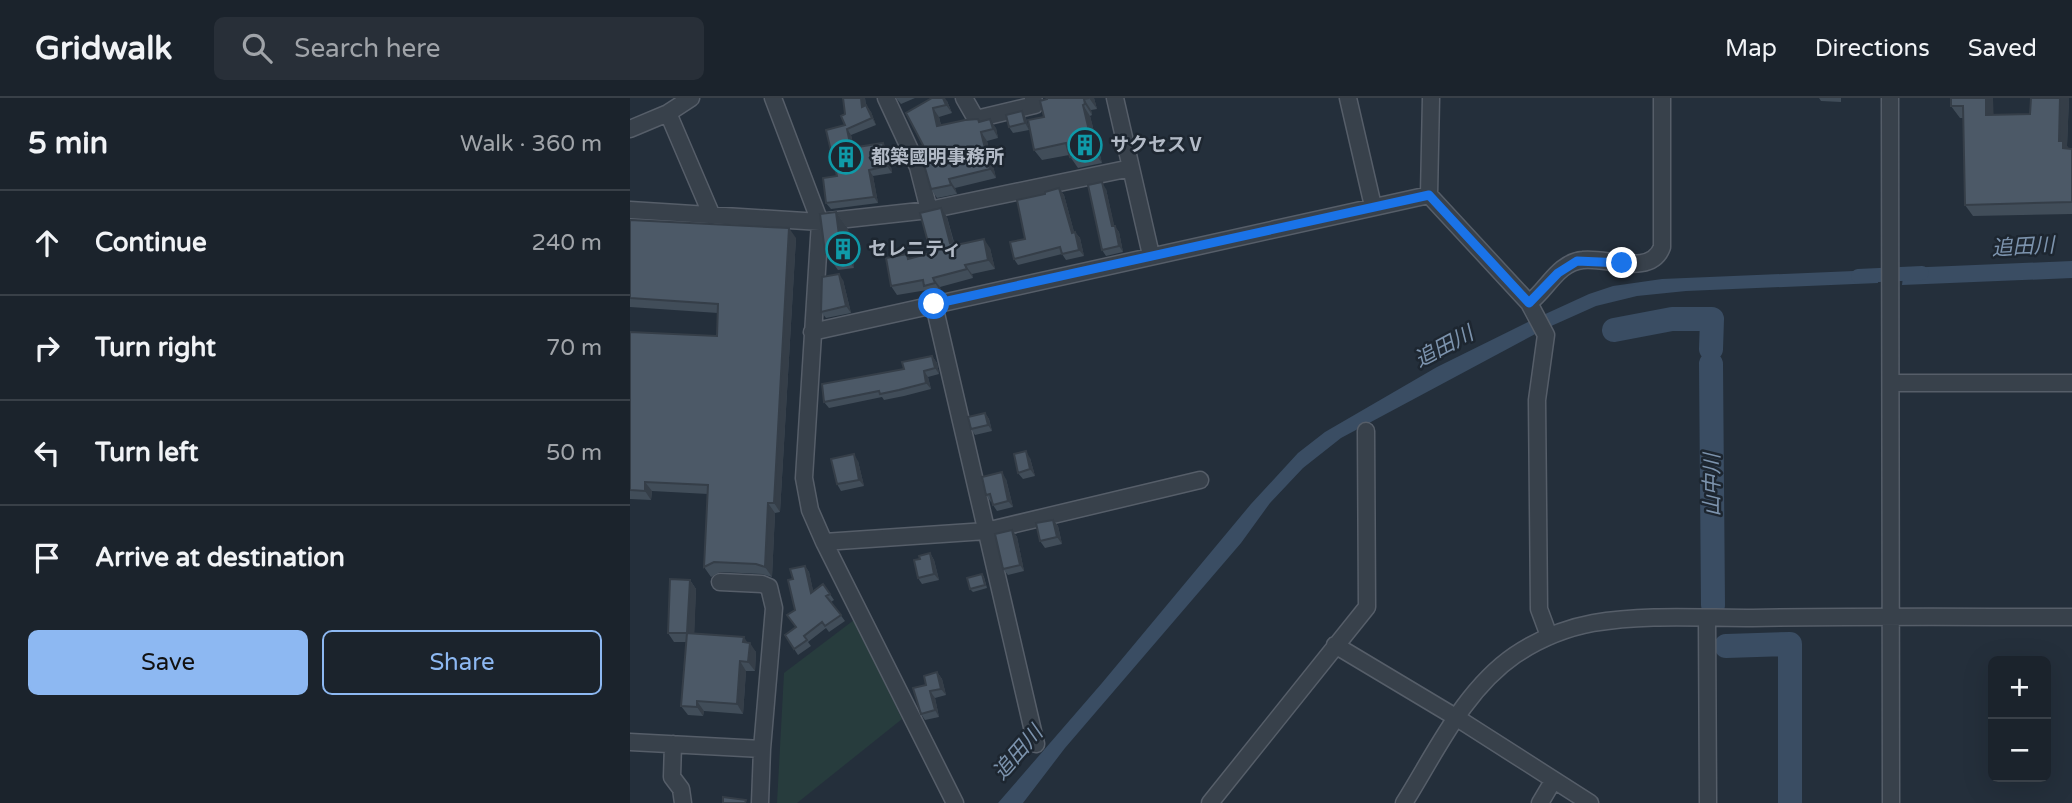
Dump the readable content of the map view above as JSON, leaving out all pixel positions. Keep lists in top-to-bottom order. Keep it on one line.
{"water":["追田川","山中川"],"places":{"building":["サクセスⅤ","都築國明事務所","セレニティ"]},"page":{"header":"Gridwalk","search":"Search here","nav":["Map","Directions","Saved"],"heading":["5 min","Walk · 360 m"],"list":[["Continue","240 m"],["Turn right","70 m"],["Turn left","50 m"],"Arrive at destination"],"buttons":["Save","Share"],"map_buttons":["+","−"]}}
